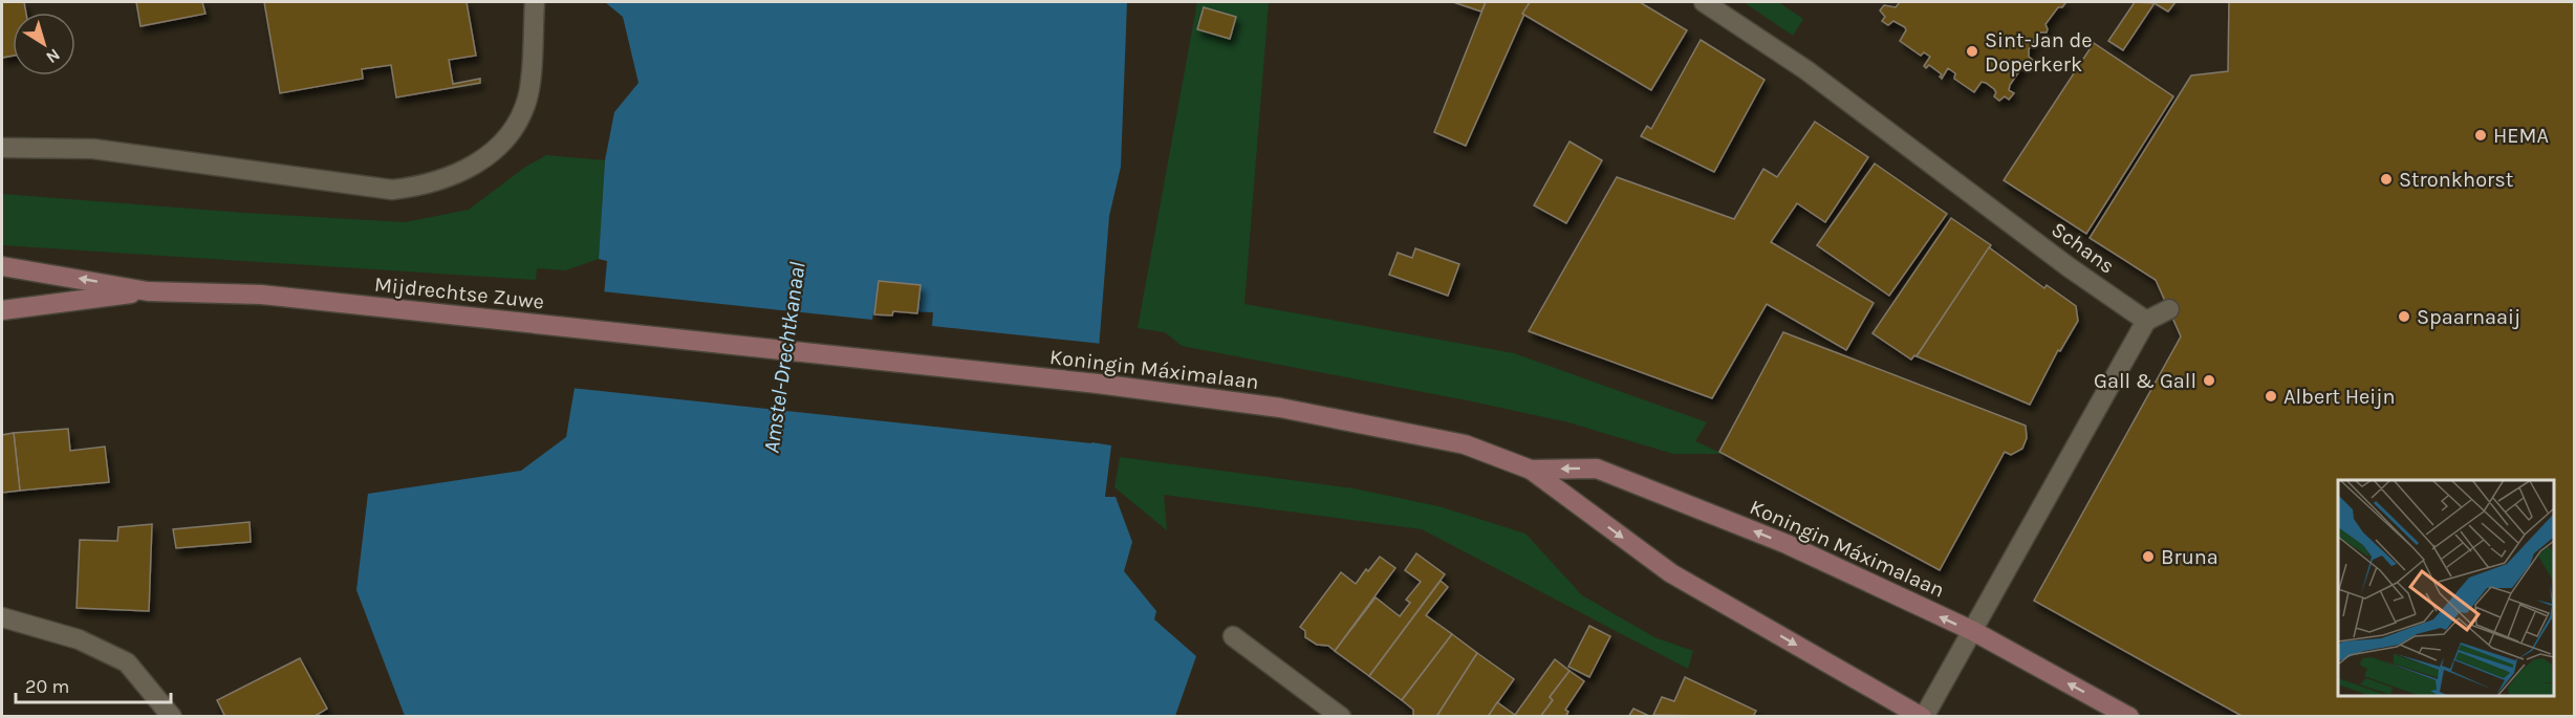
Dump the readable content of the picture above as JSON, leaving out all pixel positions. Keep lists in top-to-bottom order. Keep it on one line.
{"streets":{"street":["Schans","Mijdrechtse Zuwe","Koningin Máximalaan"]},"crossings":[["Mijdrechtse Zuwe","Koningin Máximalaan"]],"water":["Amstel-Drechtkanaal"],"places":["Sint-Jan de Doperkerk","HEMA","Stronkhorst","Spaarnaaij","Gall & Gall","Albert Heijn","Bruna"],"scale_bar":"20 m","north":"bottom right"}
